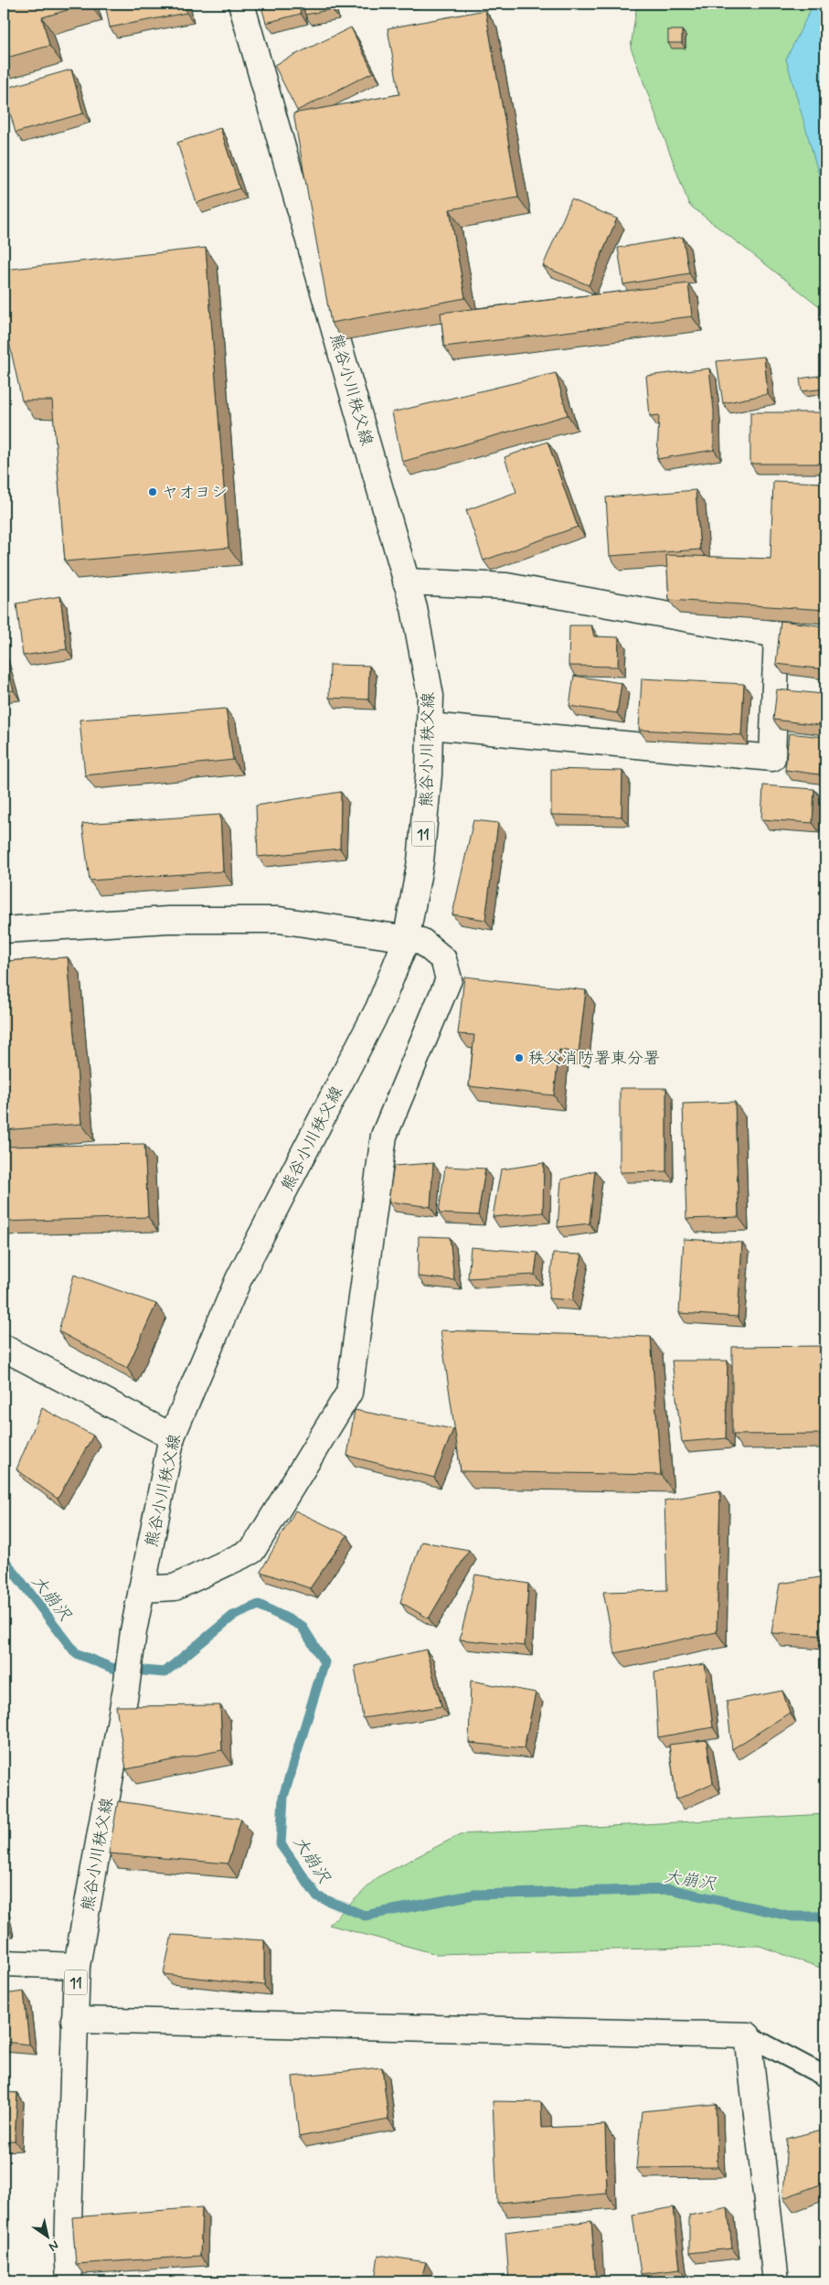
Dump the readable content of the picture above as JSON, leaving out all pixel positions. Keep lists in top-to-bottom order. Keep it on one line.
{"streets":{"street":["熊谷小川秩父線","11"]},"water":["大崩沢"],"places":["ヤオヨシ","秩父消防署東分署"],"north":"bottom right"}
